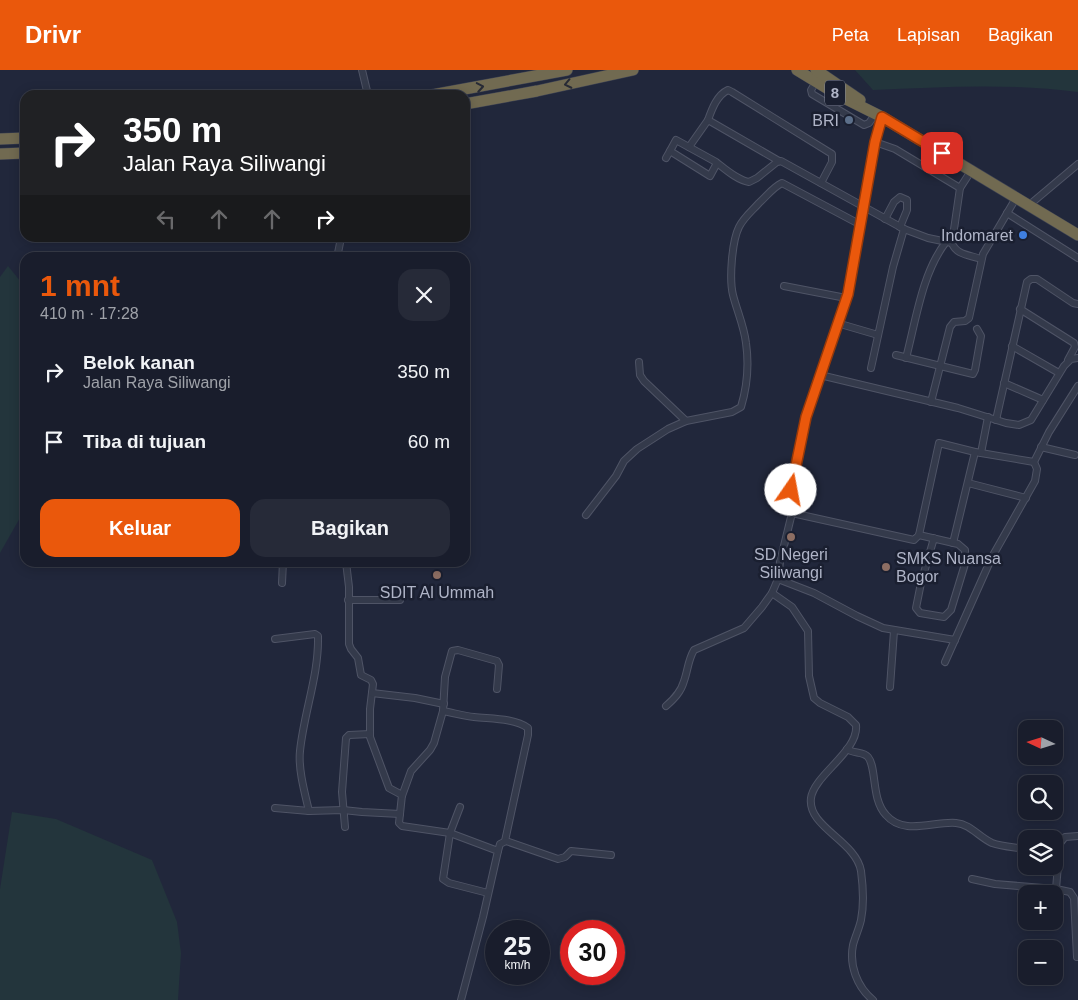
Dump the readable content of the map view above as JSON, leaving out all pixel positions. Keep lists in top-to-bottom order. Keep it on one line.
{"streets":{"highway":["8"]},"places":["BRI","Indomaret","SD Negeri Siliwangi","SMKS Nuansa Bogor","SDIT Al Ummah"],"north":"left","page":{"header":"Drivr","nav":["Peta","Lapisan","Bagikan"],"turn":["350 m","Jalan Raya Siliwangi"],"heading":["1 mnt","410 m · 17:28"],"list":[{"name":"Belok kanan","note":"Jalan Raya Siliwangi","value":"350 m"},{"name":"Tiba di tujuan","value":"60 m"}],"buttons":["Keluar","Bagikan"],"map_buttons":["+","−"],"speed":"25 km/h","limit":"30"}}
